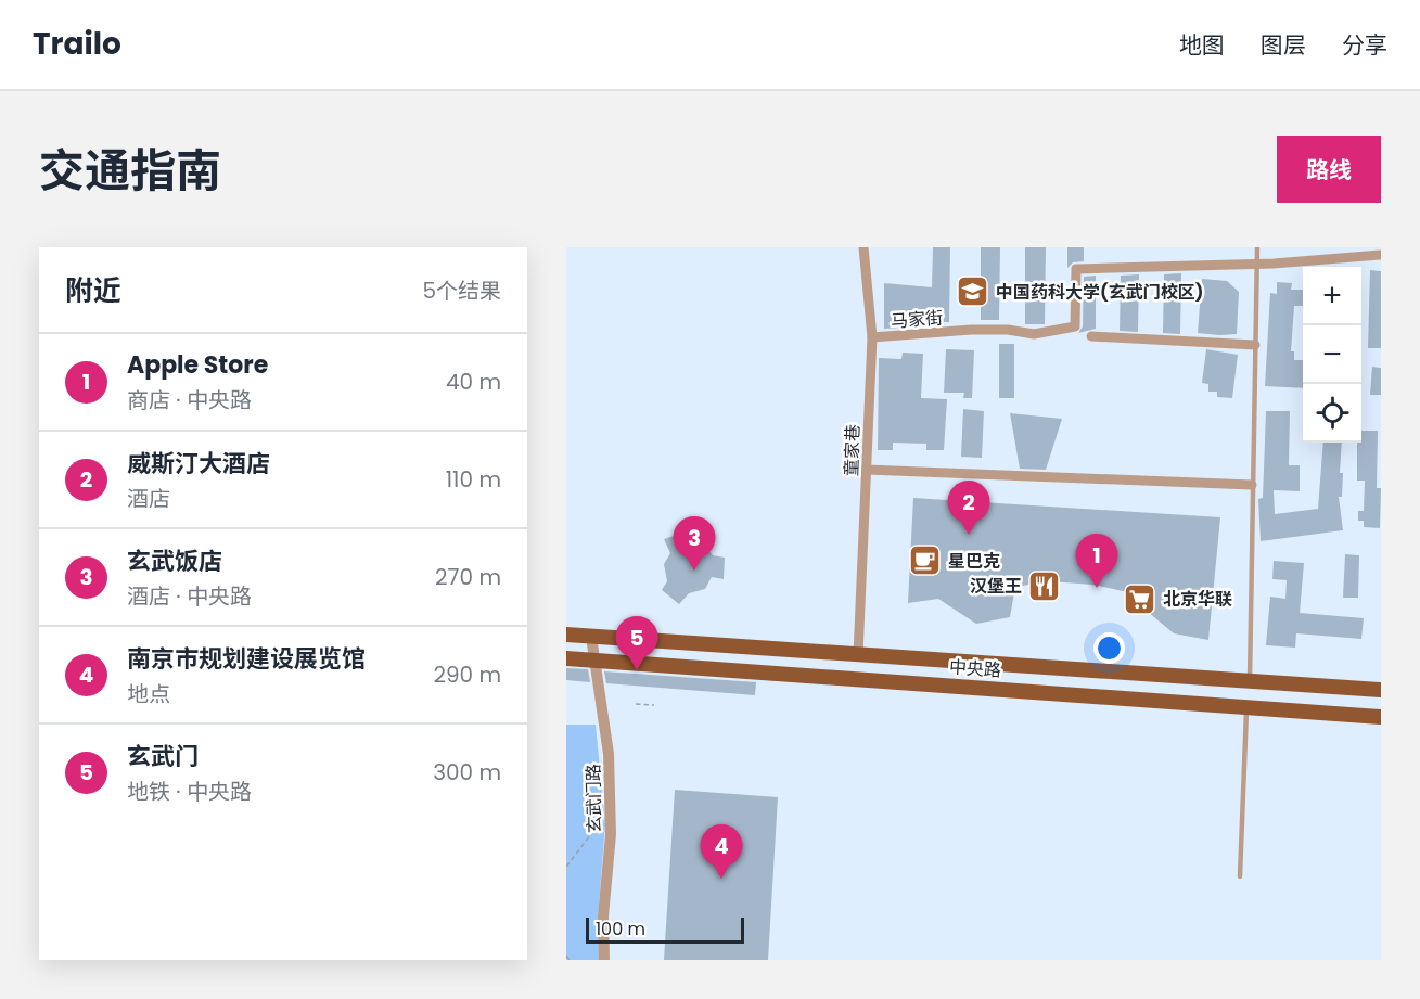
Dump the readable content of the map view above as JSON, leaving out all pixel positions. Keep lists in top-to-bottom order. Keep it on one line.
{"streets":{"main road":["中央路"],"street":["马家街","童家巷","玄武门路"]},"crossings":[["马家街","童家巷"],["童家巷","中央路"],["中央路","玄武门路"]],"places":{"school or university":["中国药科大学(玄武门校区)"],"cafe":["星巴克"],"restaurant":["汉堡王"],"supermarket":["北京华联"]},"scale_bar":"100 m","page":{"header":"Trailo","nav":["地图","图层","分享"],"title":"交通指南","buttons":"路线","heading":["附近","5个结果"],"map_buttons":["+","−"],"list":[{"mark":"1","name":"Apple Store","note":"商店 · 中央路","value":"40 m"},{"mark":"2","name":"威斯汀大酒店","note":"酒店","value":"110 m"},{"mark":"3","name":"玄武饭店","note":"酒店 · 中央路","value":"270 m"},{"mark":"4","name":"南京市规划建设展览馆","note":"地点","value":"290 m"},{"mark":"5","name":"玄武门","note":"地铁 · 中央路","value":"300 m"}],"pins":["2","3","1","5","4"],"scale":"100 m"}}
